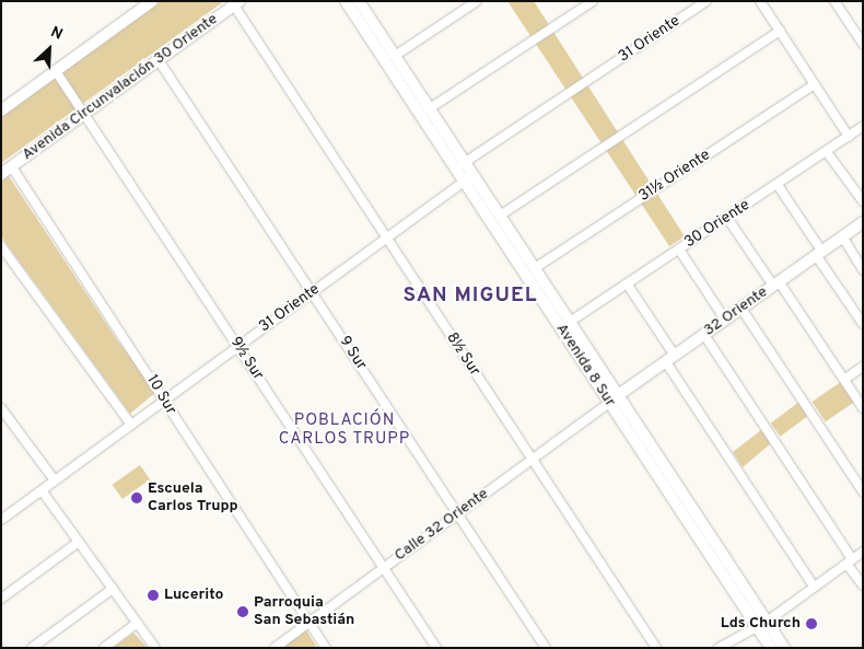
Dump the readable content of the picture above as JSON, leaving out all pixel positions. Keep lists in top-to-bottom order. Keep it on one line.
{"streets":{"street":["31 Oriente","Avenida Circunvalación 30 Oriente","31½ Oriente","30 Oriente","32 Oriente","9 Sur","8½ Sur","9½ Sur","Avenida 8 Sur","10 Sur","Calle 32 Oriente"]},"crossings":[["31 Oriente","9 Sur"],["31 Oriente","8½ Sur"],["31 Oriente","9½ Sur"],["31 Oriente","Avenida 8 Sur"],["31 Oriente","10 Sur"],["Avenida Circunvalación 30 Oriente","9 Sur"],["Avenida Circunvalación 30 Oriente","8½ Sur"],["Avenida Circunvalación 30 Oriente","9½ Sur"],["Avenida Circunvalación 30 Oriente","10 Sur"],["31½ Oriente","Avenida 8 Sur"],["30 Oriente","Avenida 8 Sur"],["32 Oriente","Avenida 8 Sur"],["32 Oriente","Calle 32 Oriente"],["9 Sur","Calle 32 Oriente"],["8½ Sur","Calle 32 Oriente"],["9½ Sur","Calle 32 Oriente"],["Avenida 8 Sur","Calle 32 Oriente"],["10 Sur","Calle 32 Oriente"]],"districts":["SAN MIGUEL","POBLACIÓN CARLOS TRUPP"],"places":["Escuela Carlos Trupp","Lucerito","Parroquia San Sebastián","Lds Church"],"north":"top right"}
